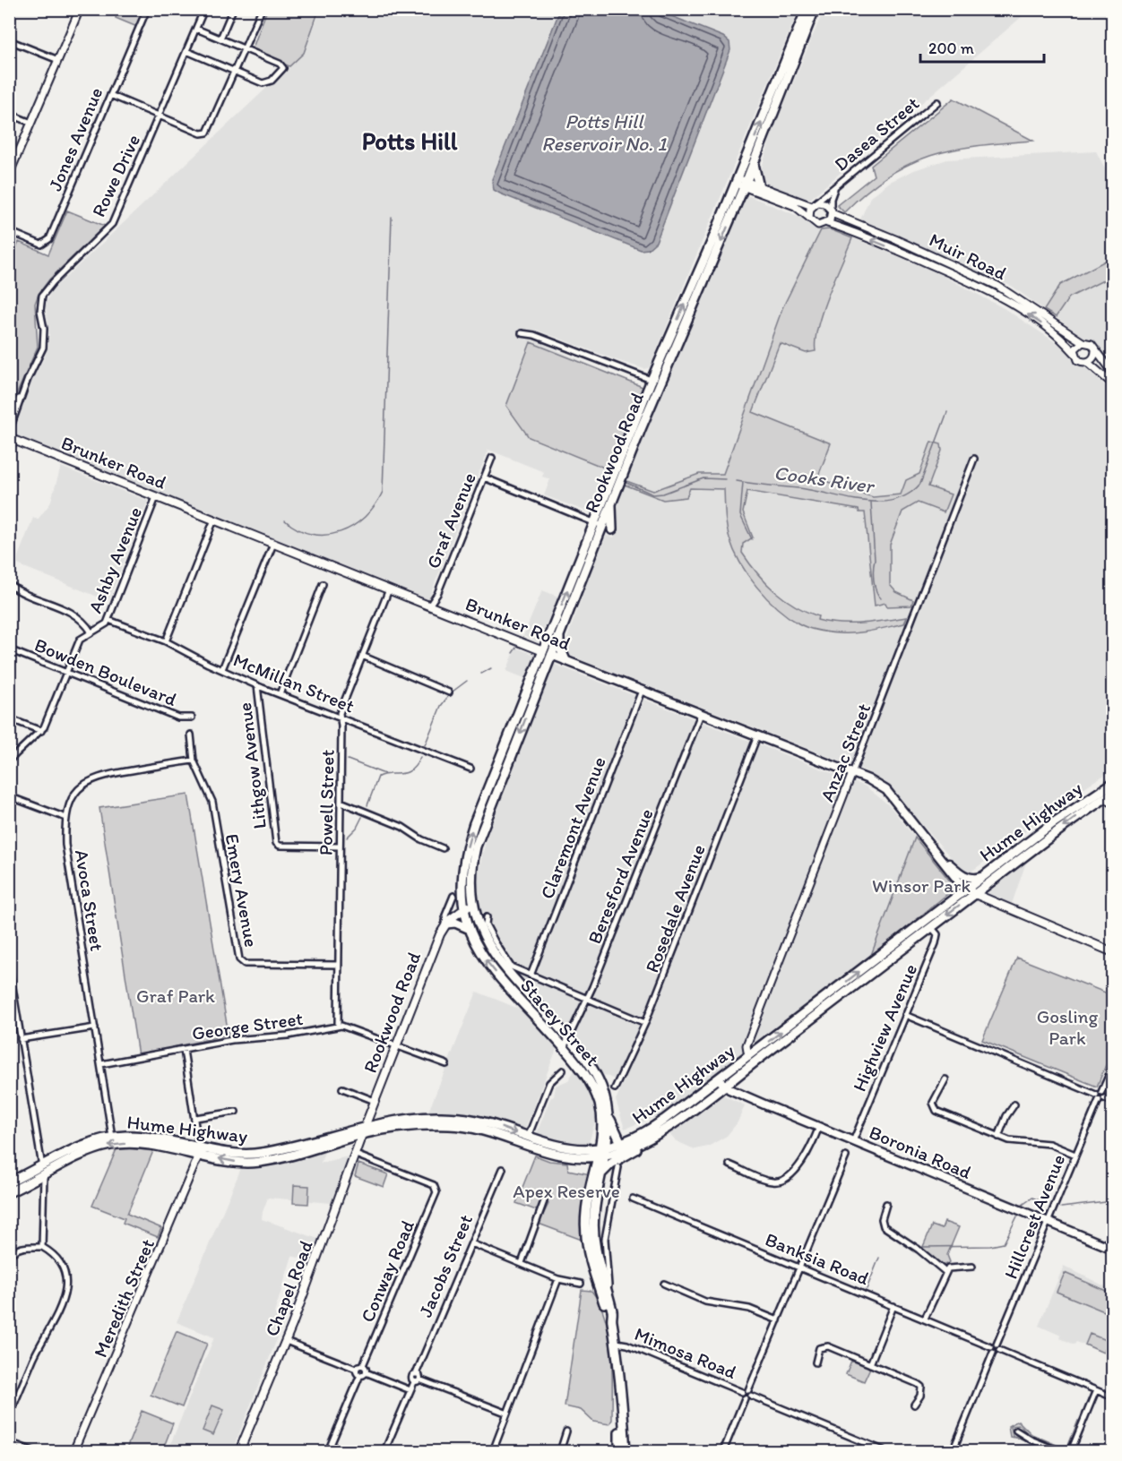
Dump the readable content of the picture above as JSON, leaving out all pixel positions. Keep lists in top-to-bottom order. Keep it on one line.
{"streets":{"highway":["Rookwood Road","Hume Highway","Stacey Street"],"main road":["Brunker Road","Boronia Road","Chapel Road"],"street":["Dasea Street","Jones Avenue","Rowe Drive","Muir Road","Graf Avenue","Ashby Avenue","Bowden Boulevard","McMillan Street","Anzac Street","Lithgow Avenue","Powell Street","Claremont Avenue","Beresford Avenue","Emery Avenue","Avoca Street","Rosedale Avenue","George Street","Highview Avenue","Hillcrest Avenue","Banksia Road","Jacobs Street","Conway Road","Meredith Street","Mimosa Road"]},"crossings":[["Dasea Street","Muir Road"],["Rowe Drive","Brunker Road"],["Rookwood Road","Brunker Road"],["Rookwood Road","Hume Highway"],["Rookwood Road","Stacey Street"],["Rookwood Road","Chapel Road"],["Brunker Road","Graf Avenue"],["Brunker Road","Ashby Avenue"],["Brunker Road","Anzac Street"],["Brunker Road","Powell Street"],["Brunker Road","Hume Highway"],["Brunker Road","Claremont Avenue"],["Brunker Road","Beresford Avenue"],["Brunker Road","Rosedale Avenue"],["Ashby Avenue","Bowden Boulevard"],["Ashby Avenue","McMillan Street"],["McMillan Street","Lithgow Avenue"],["McMillan Street","Powell Street"],["Anzac Street","Hume Highway"],["Lithgow Avenue","Powell Street"],["Powell Street","Emery Avenue"],["Powell Street","George Street"],["Hume Highway","Avoca Street"],["Hume Highway","Stacey Street"],["Hume Highway","Highview Avenue"],["Hume Highway","Boronia Road"],["Hume Highway","Chapel Road"],["Hume Highway","Meredith Street"],["Beresford Avenue","Stacey Street"],["Emery Avenue","Avoca Street"],["Avoca Street","George Street"],["Stacey Street","Mimosa Road"],["Highview Avenue","Boronia Road"],["Boronia Road","Hillcrest Avenue"],["Conway Road","Chapel Road"]],"districts":["Potts Hill"],"water":["Potts Hill Reservoir No. 1","Cooks River"],"parks":["Winsor Park","Graf Park","Gosling Park","Apex Reserve"],"scale_bar":"200 m"}
